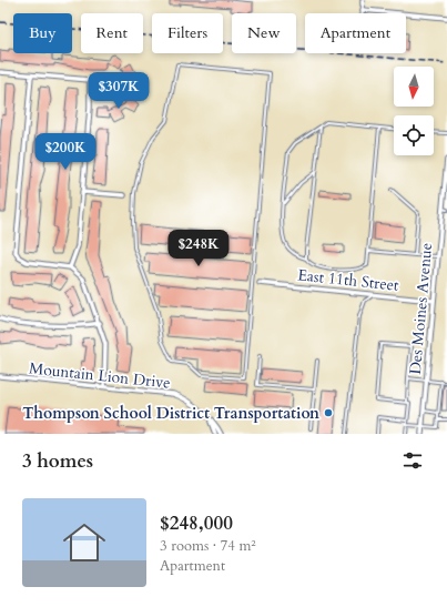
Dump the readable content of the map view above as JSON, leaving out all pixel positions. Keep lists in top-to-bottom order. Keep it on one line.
{"streets":{"street":["East 11th Street","Des Moines Avenue","Mountain Lion Drive"]},"crossings":[["East 11th Street","Des Moines Avenue"]],"places":["Thompson School District Transportation"],"north":"bottom","page":{"chip":["Buy","Rent","Filters","New","Apartment"],"price":["$307K","$200K","$248K"],"heading":"3 homes","list":[{"name":"$248,000","note":"3 rooms · 74 m² · Apartment"}]}}
